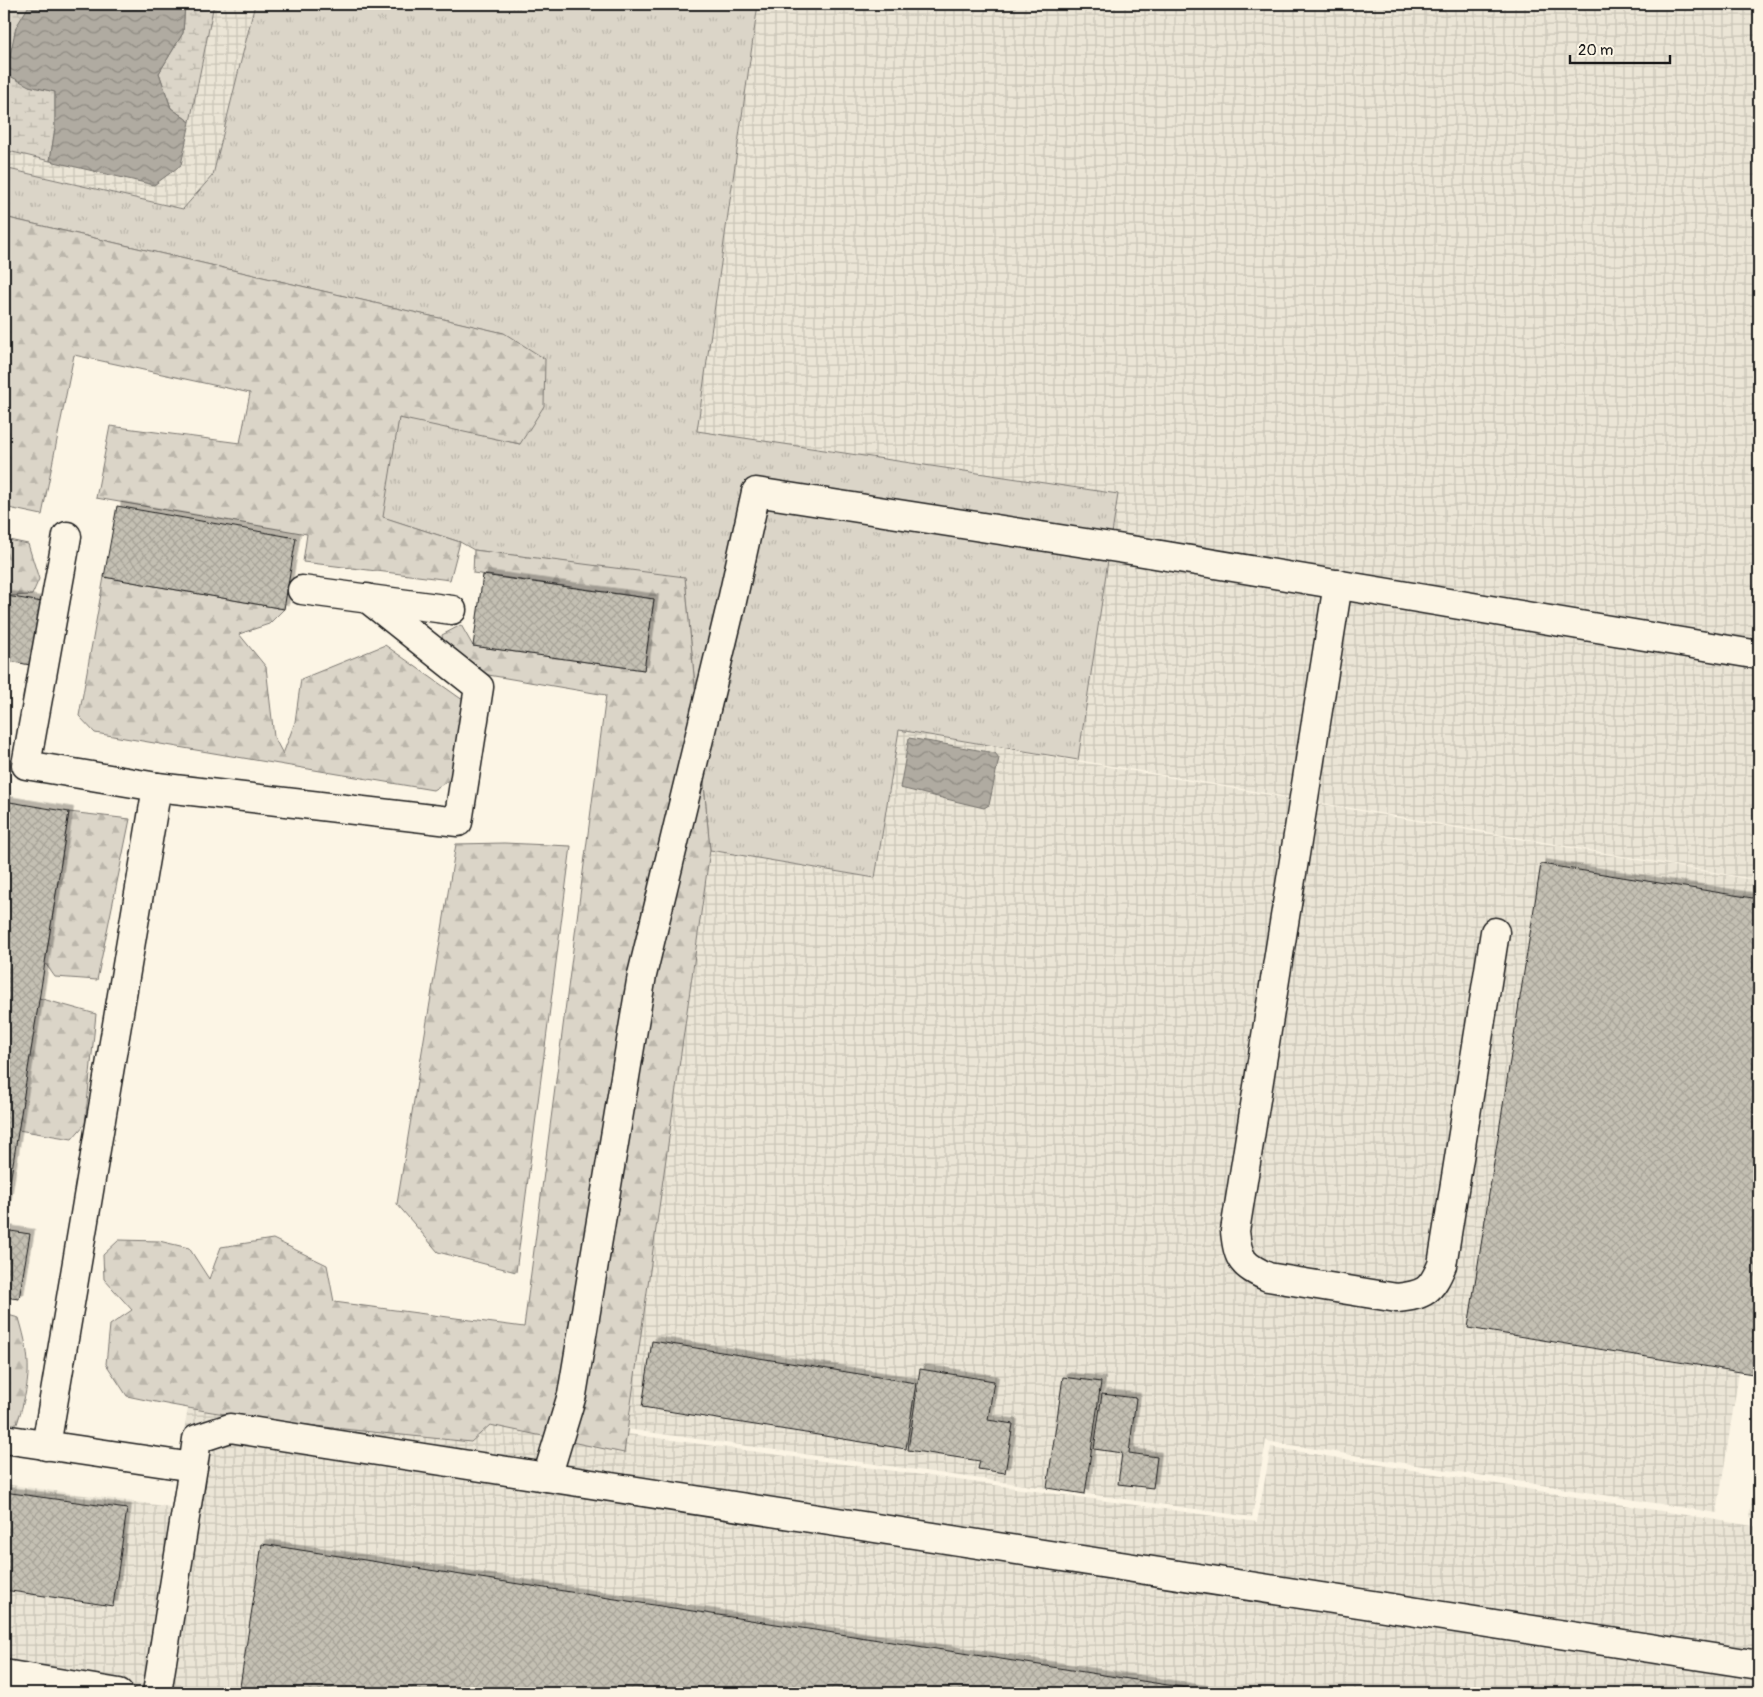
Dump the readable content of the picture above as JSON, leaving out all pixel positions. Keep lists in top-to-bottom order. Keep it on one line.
{"scale_bar":"20 m"}
